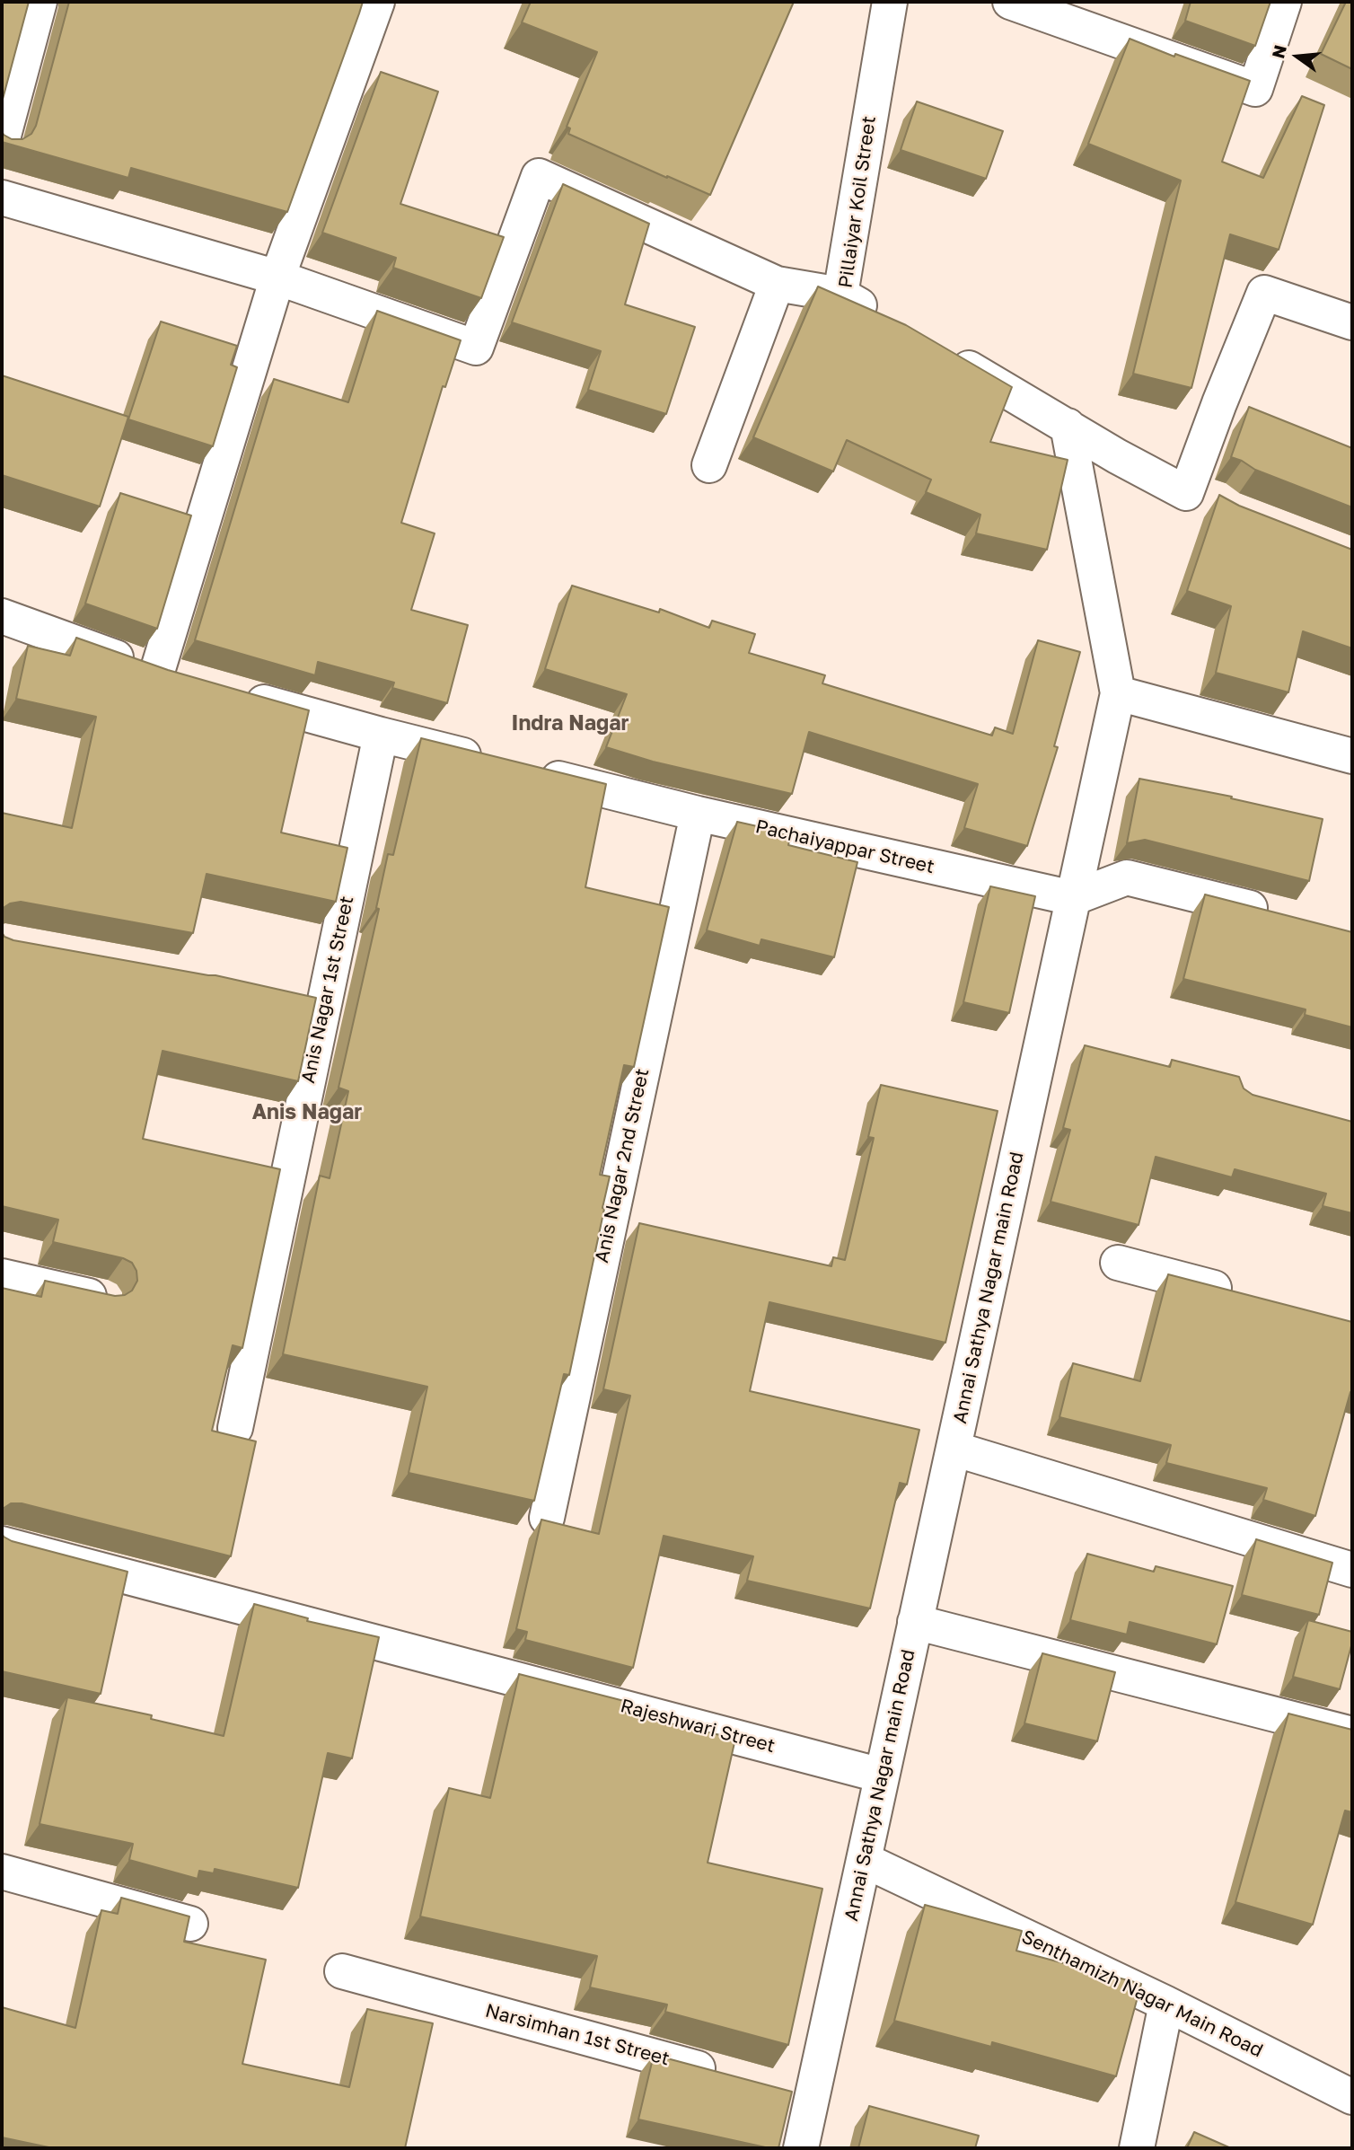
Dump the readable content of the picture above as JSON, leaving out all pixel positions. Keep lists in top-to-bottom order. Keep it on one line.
{"streets":{"street":["Pillaiyar Koil Street","Pachaiyappar Street","Anis Nagar 1st Street","Anis Nagar 2nd Street","Annai Sathya Nagar main Road","Rajeshwari Street","Senthamizh Nagar Main Road","Narsimhan 1st Street"]},"crossings":[["Pachaiyappar Street","Anis Nagar 2nd Street"],["Pachaiyappar Street","Annai Sathya Nagar main Road"],["Annai Sathya Nagar main Road","Rajeshwari Street"],["Annai Sathya Nagar main Road","Senthamizh Nagar Main Road"]],"districts":["Indra Nagar","Anis Nagar"],"north":"left"}
